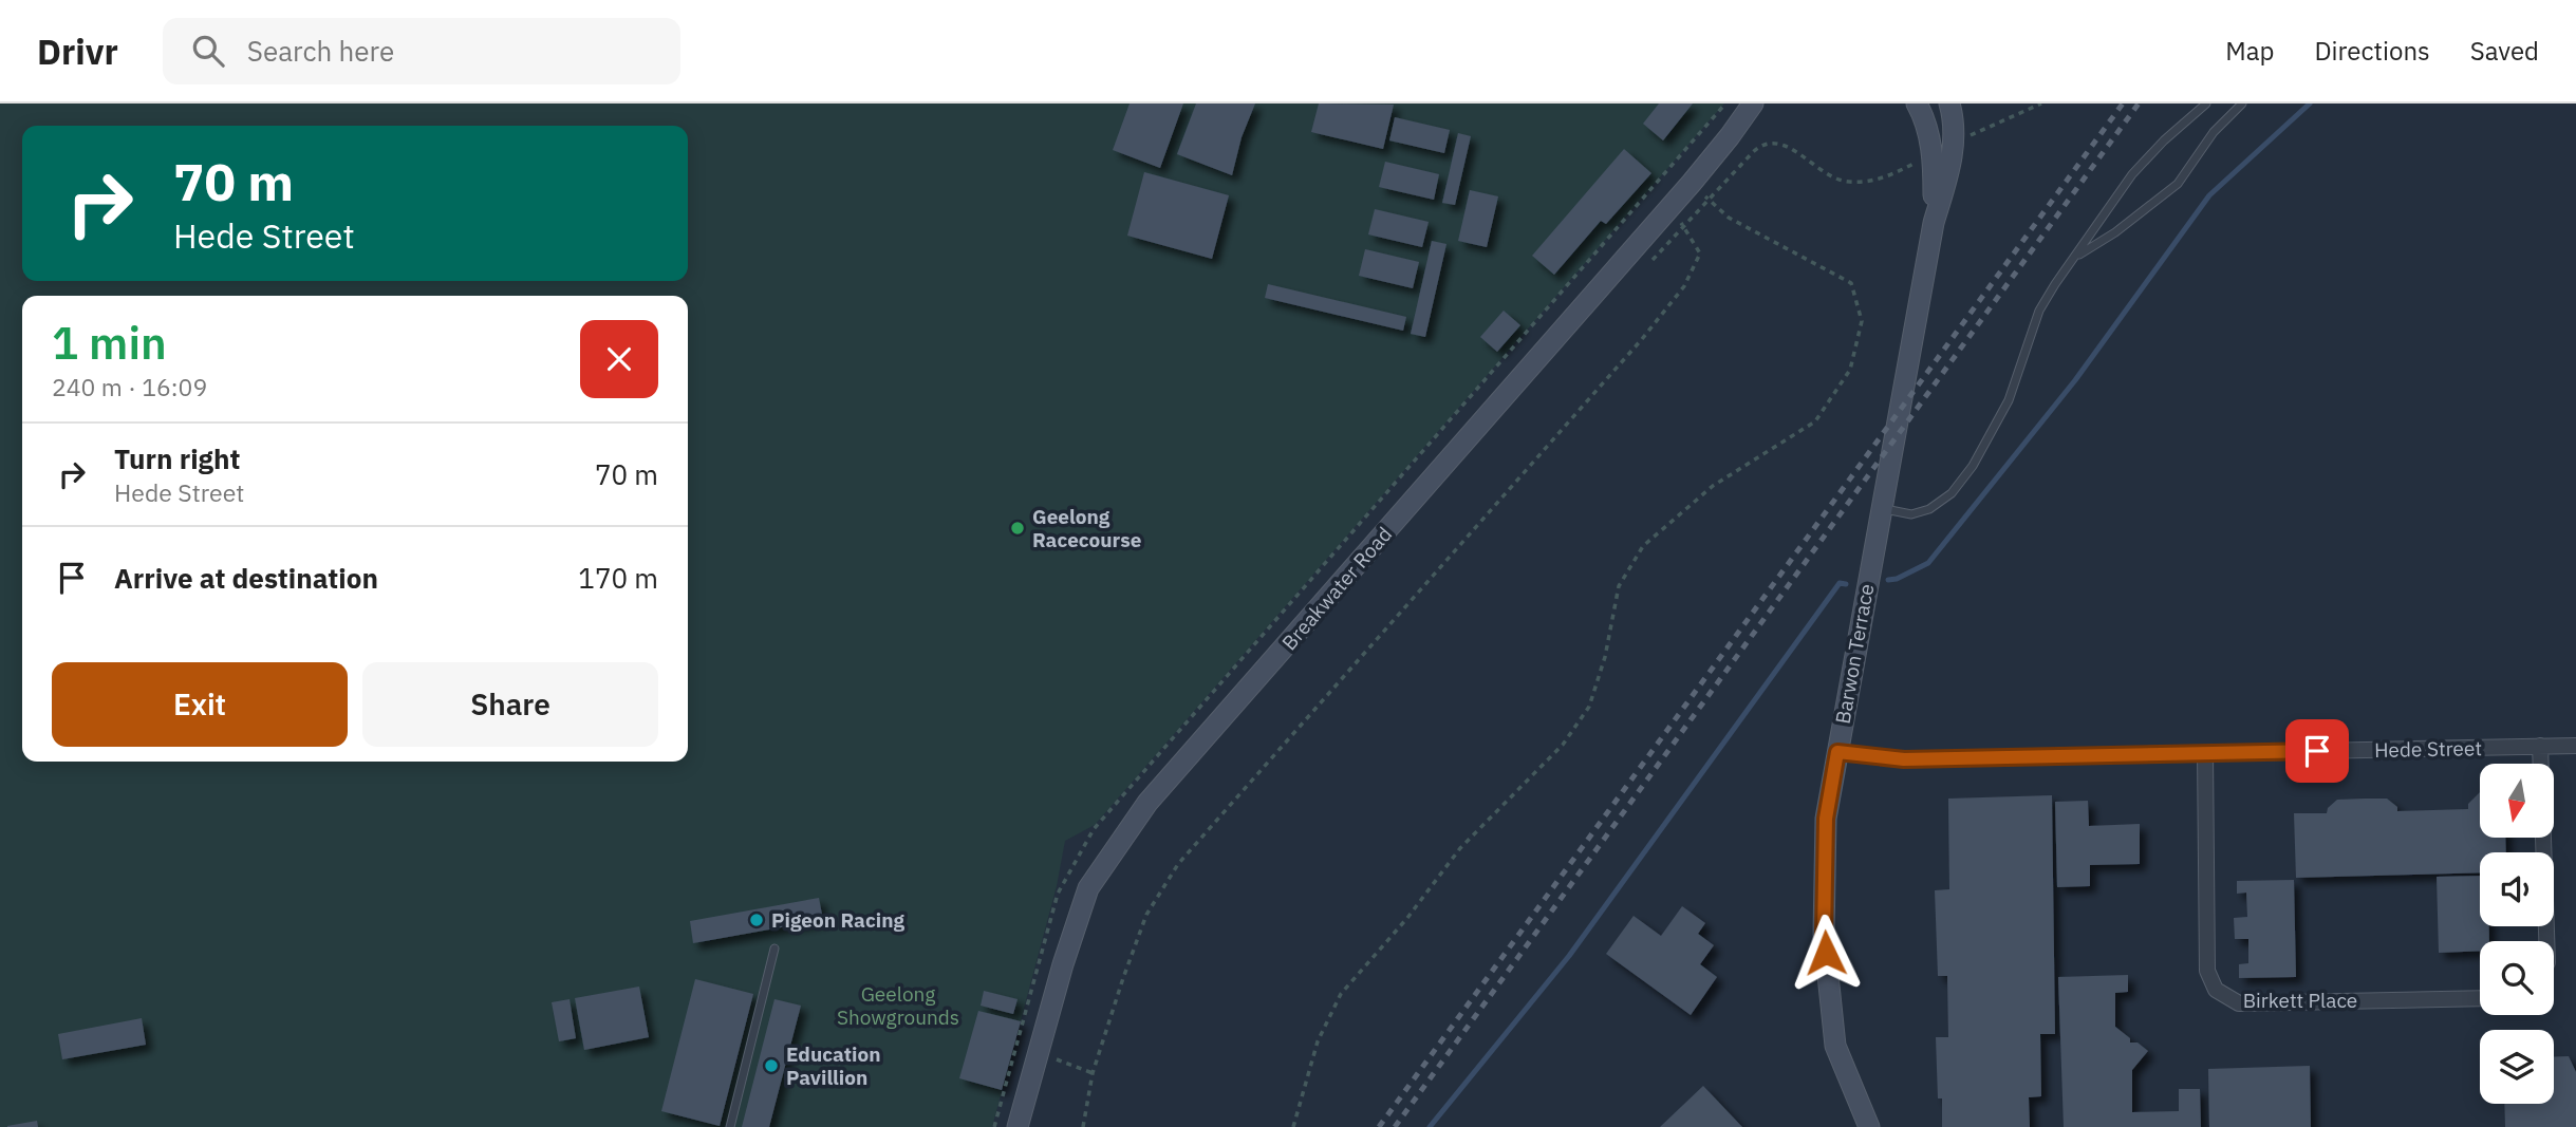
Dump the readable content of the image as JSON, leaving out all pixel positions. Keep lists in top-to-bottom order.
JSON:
{
  "streets": {
    "street": [
      "Breakwater Road",
      "Barwon Terrace",
      "Hede Street",
      "Birkett Place"
    ]
  },
  "crossings": [
    ["Barwon Terrace", "Hede Street"],
    ["Hede Street", "Birkett Place"]
  ],
  "parks": ["Geelong Showgrounds"],
  "places": ["Geelong Racecourse", "Pigeon Racing", "Education Pavillion"],
  "north": "bottom",
  "page": {
    "header": "Drivr",
    "search": "Search here",
    "nav": ["Map", "Directions", "Saved"],
    "turn": ["70 m", "Hede Street"],
    "heading": ["1 min", "240 m · 16:09"],
    "list": [
      {
        "name": "Turn right",
        "note": "Hede Street",
        "value": "70 m"
      },
      {
        "name": "Arrive at destination",
        "value": "170 m"
      }
    ],
    "buttons": ["Exit", "Share"]
  }
}
